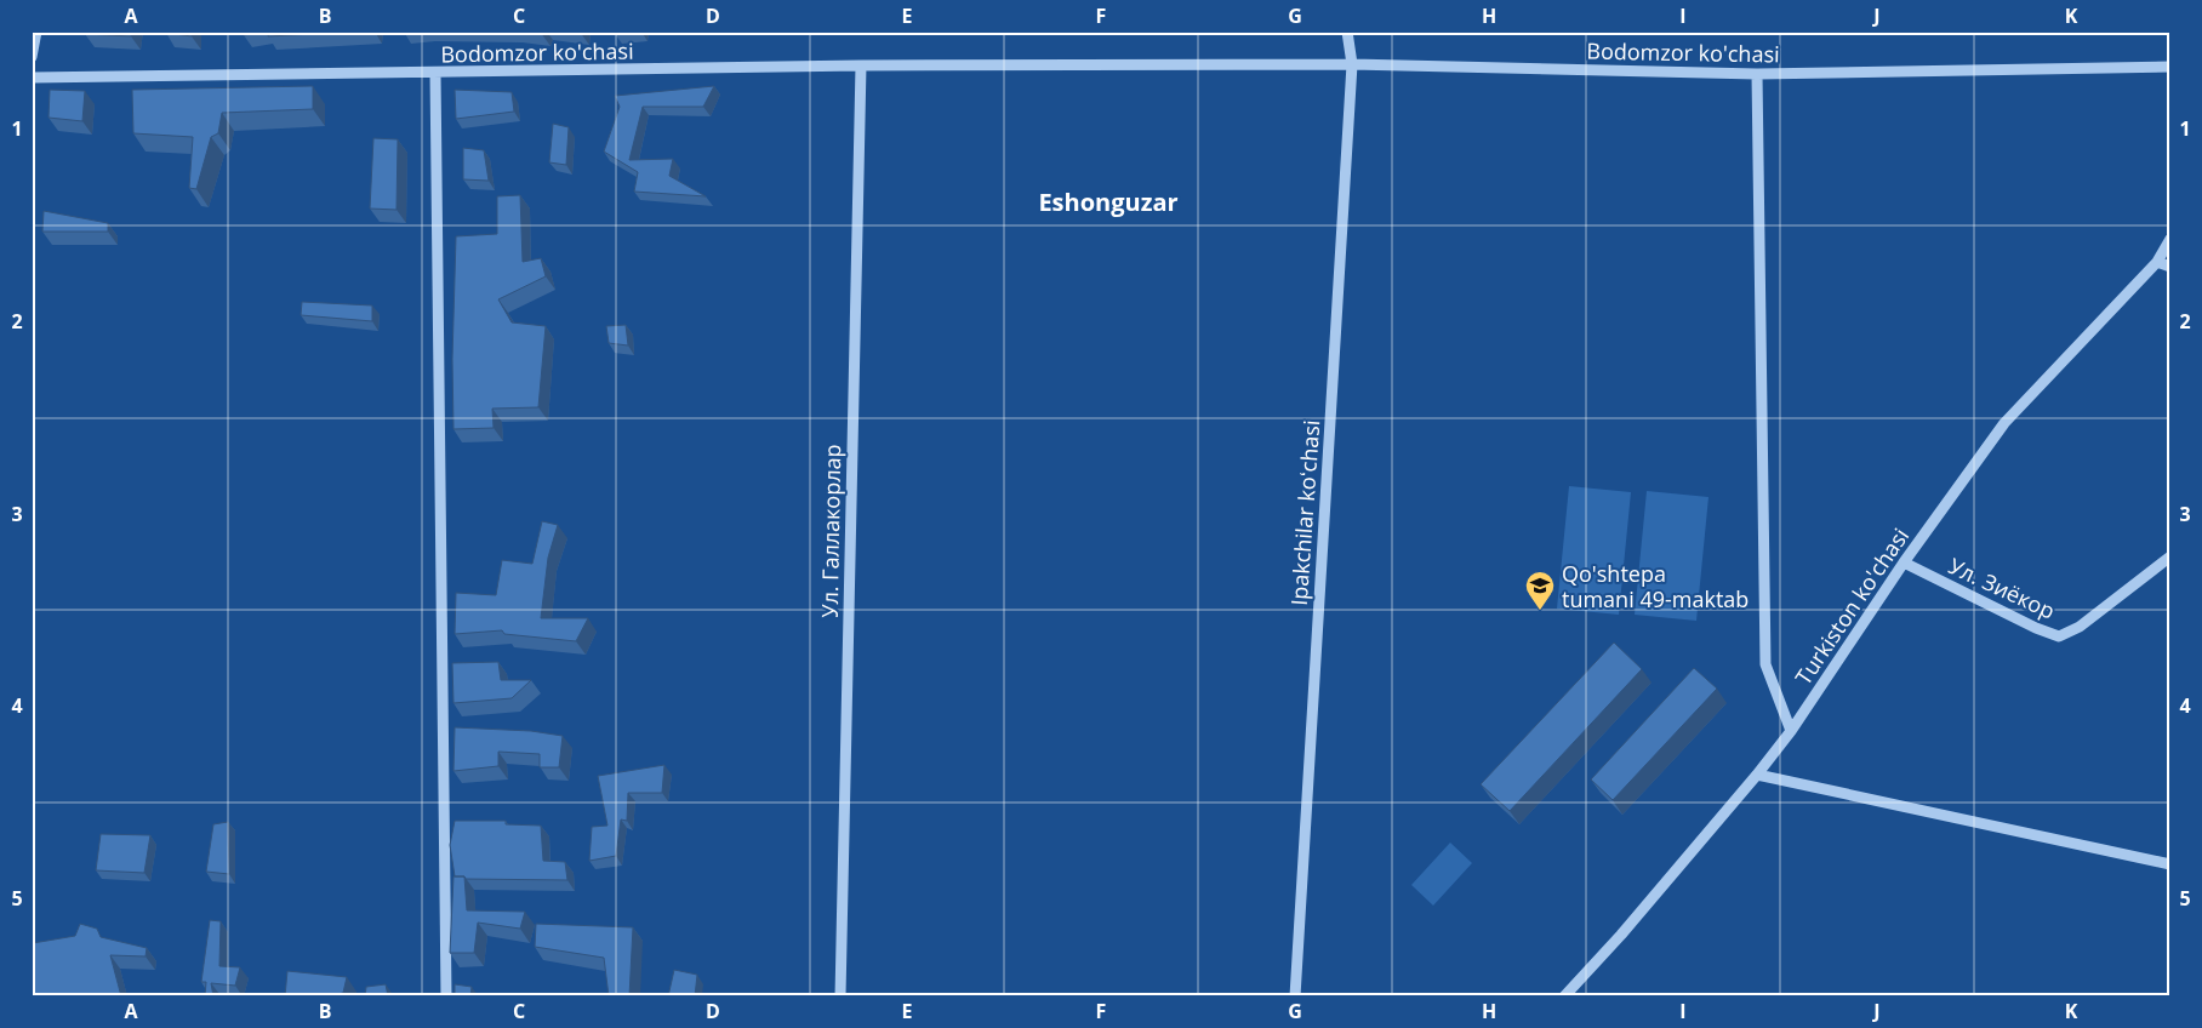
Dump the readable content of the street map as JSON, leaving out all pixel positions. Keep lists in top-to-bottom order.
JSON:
{
  "streets": {
    "street": [
      "Bodomzor ko'chasi",
      "Ipakchilar koʻchasi",
      "Ул. Галлакорлар",
      "Ул. Зиёкор",
      "Turkiston ko'chasi"
    ]
  },
  "crossings": [
    ["Bodomzor ko'chasi", "Ipakchilar koʻchasi"],
    ["Bodomzor ko'chasi", "Ул. Галлакорлар"],
    ["Ул. Зиёкор", "Turkiston ko'chasi"]
  ],
  "districts": ["Eshonguzar"],
  "places": {
    "school or university": ["Qo'shtepa tumani 49-maktab"]
  },
  "grid": {
    "columns": [
      "A",
      "B",
      "C",
      "D",
      "E",
      "F",
      "G",
      "H",
      "I",
      "J",
      "K"
    ],
    "rows": [
      "1",
      "2",
      "3",
      "4",
      "5"
    ]
  }
}
